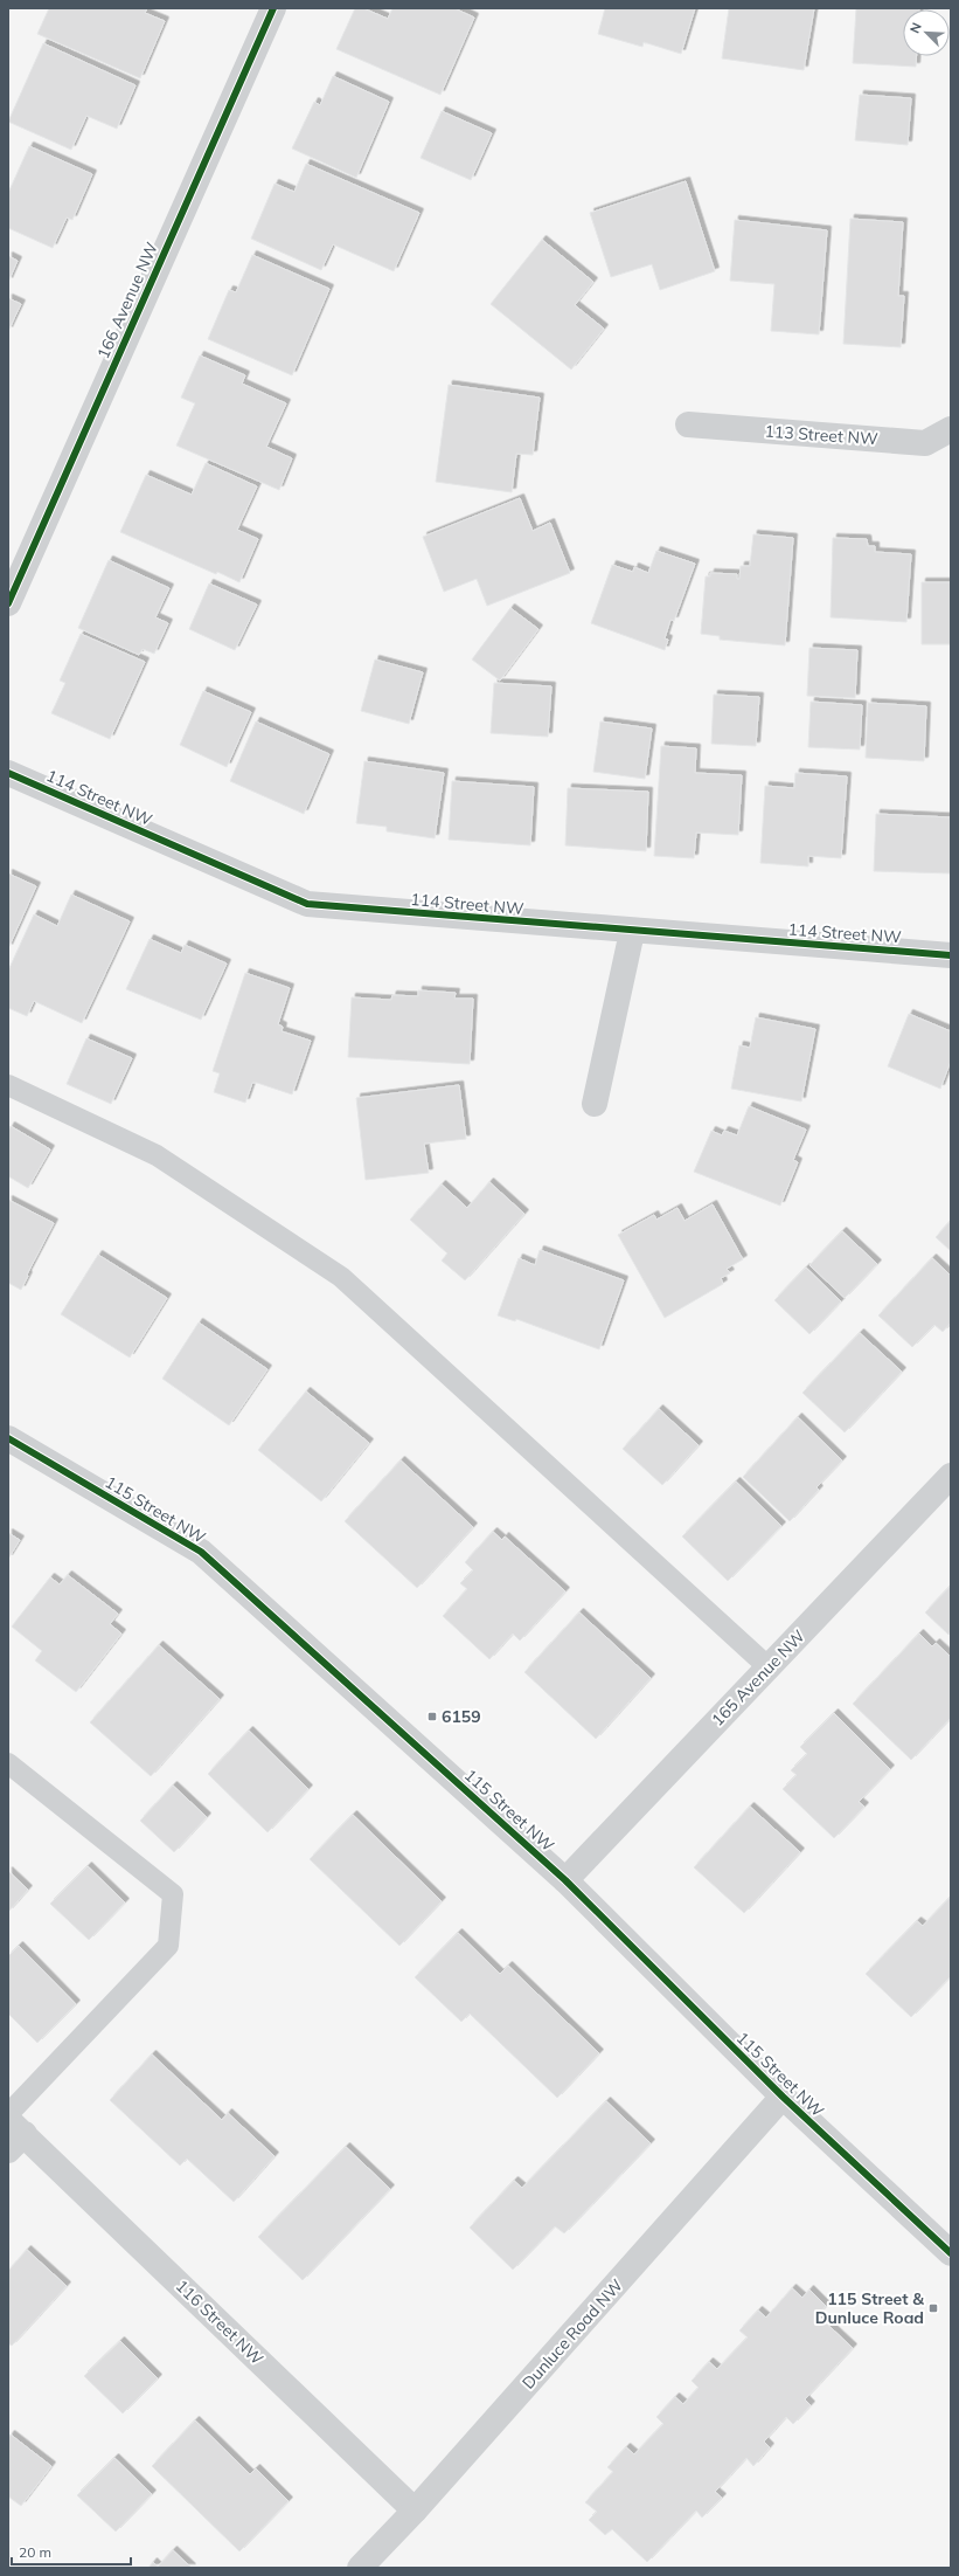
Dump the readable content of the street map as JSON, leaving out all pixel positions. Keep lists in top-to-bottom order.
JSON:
{
  "streets": {
    "street": [
      "166 Avenue NW",
      "113 Street NW",
      "114 Street NW",
      "115 Street NW",
      "165 Avenue NW",
      "116 Street NW",
      "Dunluce Road NW"
    ]
  },
  "crossings": [
    ["115 Street NW", "165 Avenue NW"],
    ["115 Street NW", "Dunluce Road NW"],
    ["116 Street NW", "Dunluce Road NW"]
  ],
  "places": {
    "transit": ["6159", "115 Street & Dunluce Road"]
  },
  "scale_bar": "20 m",
  "north": "top left"
}
